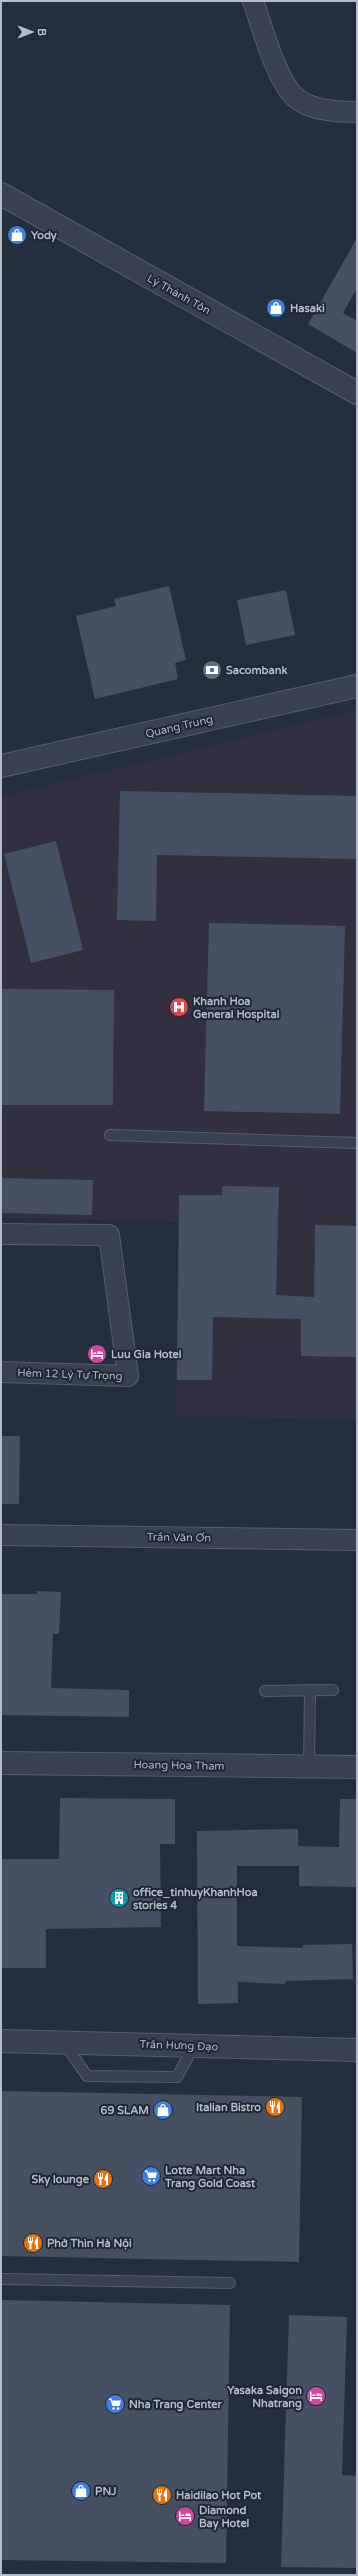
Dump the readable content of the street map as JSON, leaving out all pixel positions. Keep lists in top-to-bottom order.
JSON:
{
  "streets": {
    "street": [
      "Lý Thánh Tôn",
      "Quang Trung",
      "Hẻm 12 Lý Tự Trọng",
      "Trần Văn Ơn",
      "Hoang Hoa Tham",
      "Trần Hưng Đạo"
    ]
  },
  "places": {
    "shop": [
      "Yody",
      "Hasaki",
      "69 SLAM",
      "PNJ"
    ],
    "bank": ["Sacombank"],
    "hospital": ["Khanh Hoa General Hospital"],
    "hotel": ["Luu Gia Hotel", "Yasaka Saigon Nhatrang", "Diamond Bay Hotel"],
    "building": ["office_tinhuyKhanhHoa stories 4"],
    "restaurant": [
      "Italian Bistro",
      "Sky lounge",
      "Phở Thìn Hà Nội",
      "Haidilao Hot Pot"
    ],
    "supermarket": ["Lotte Mart Nha Trang Gold Coast", "Nha Trang Сenter"]
  },
  "north": "right"
}
